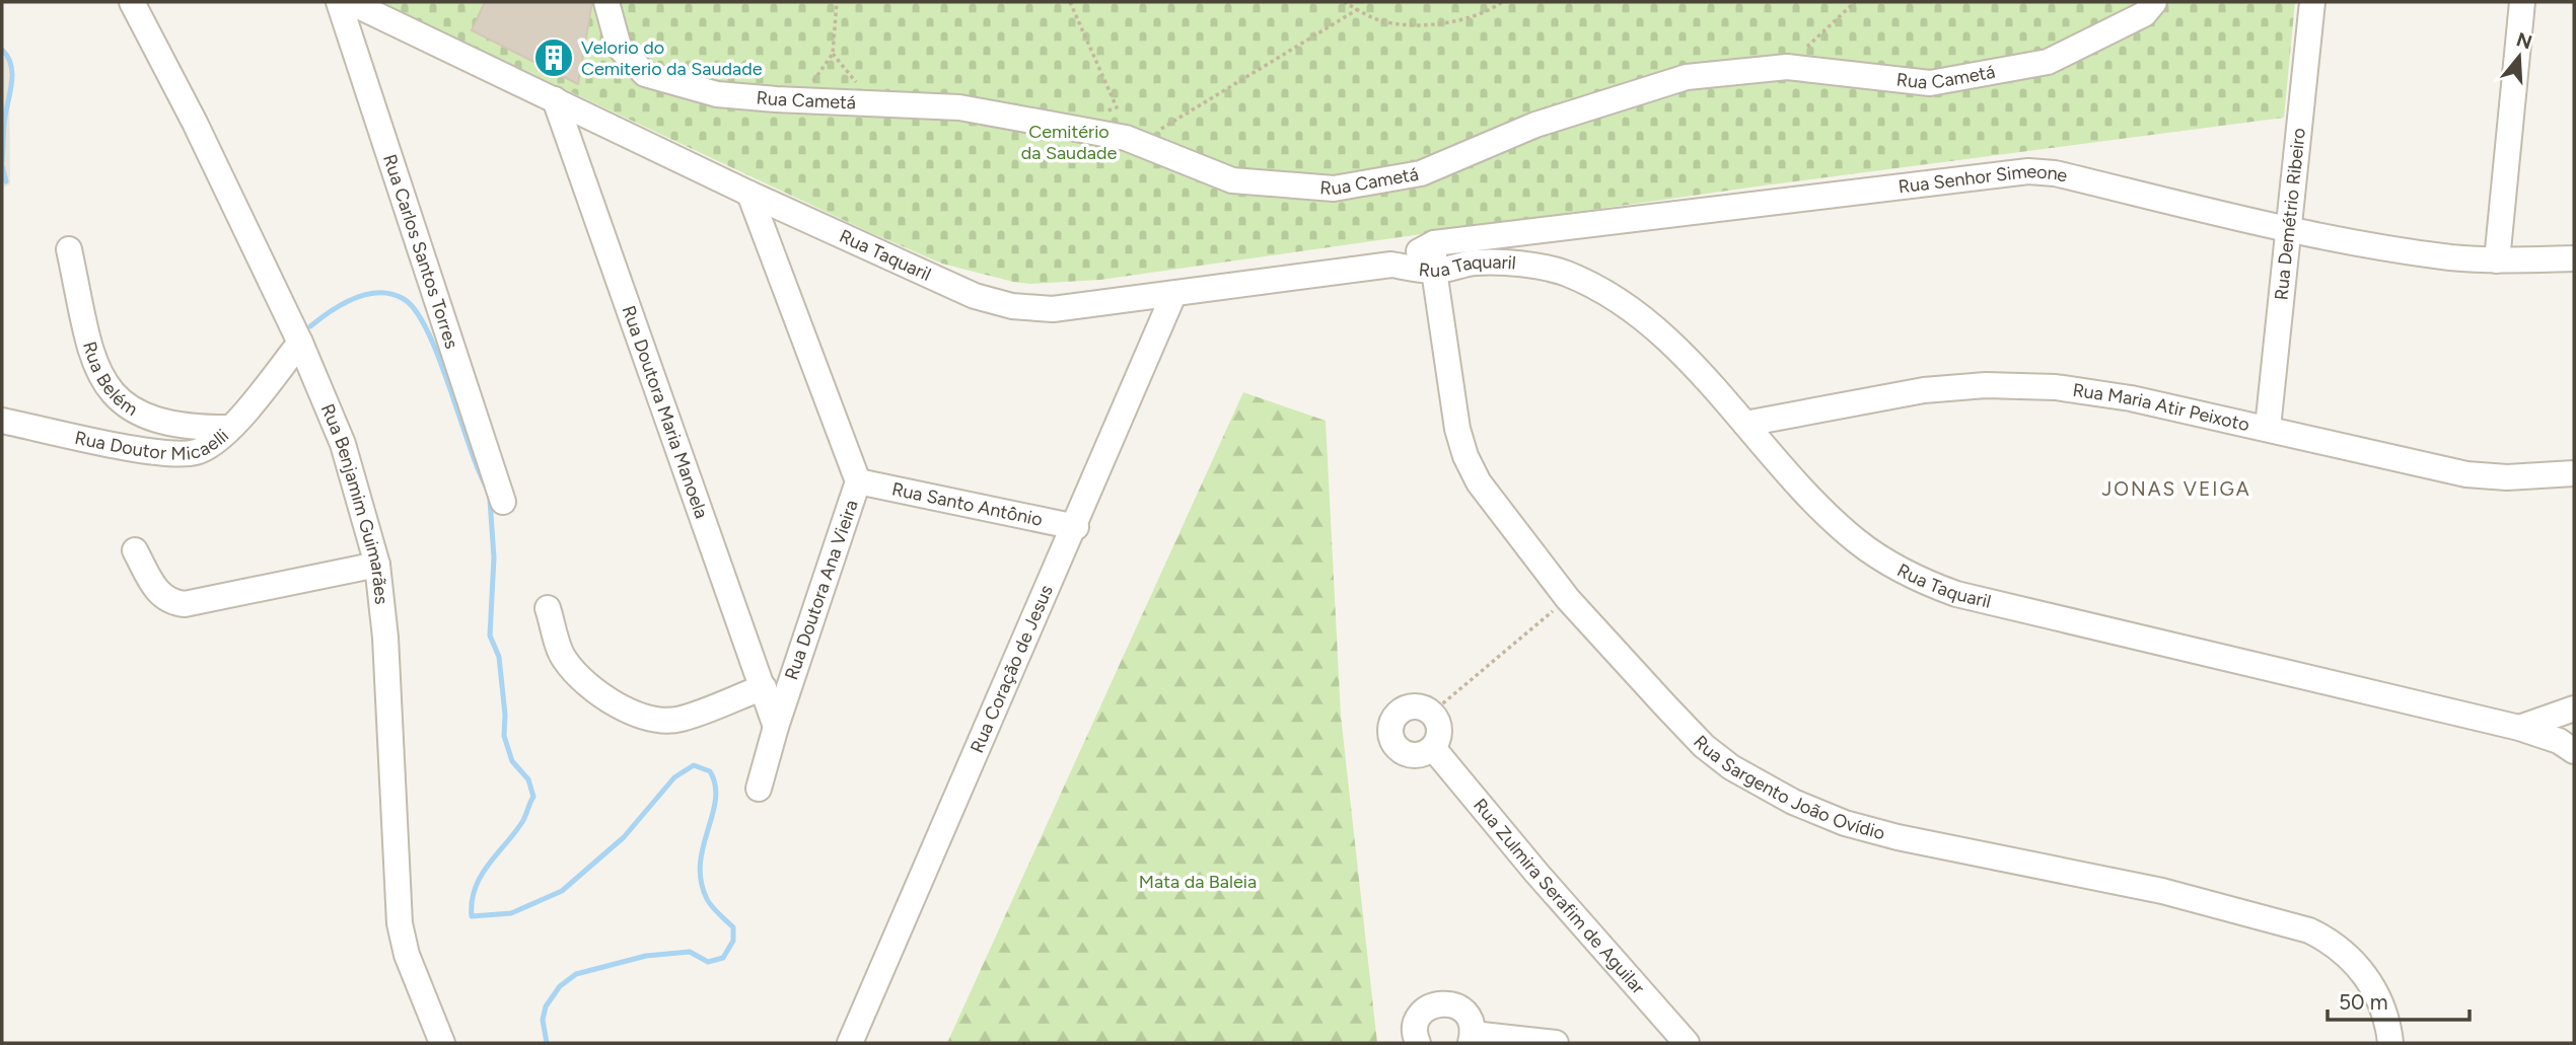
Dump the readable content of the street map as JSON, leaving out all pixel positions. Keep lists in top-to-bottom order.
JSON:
{
  "streets": {
    "street": [
      "Rua Cametá",
      "Rua Senhor Simeone",
      "Rua Demétrio Ribeiro",
      "Rua Carlos Santos Torres",
      "Rua Taquaril",
      "Rua Belém",
      "Rua Maria Atir Peixoto",
      "Rua Doutora Maria Manoela",
      "Rua Doutor Micaelli",
      "Rua Santo Antônio",
      "Rua Benjamim Guimarães",
      "Rua Doutora Ana Vieira",
      "Rua Coração de Jesus",
      "Rua Sargento João Ovídio",
      "Rua Zulmira Serafim de Aguilar"
    ]
  },
  "crossings": [
    ["Rua Senhor Simeone", "Rua Demétrio Ribeiro"],
    ["Rua Senhor Simeone", "Rua Taquaril"],
    ["Rua Senhor Simeone", "Rua Sargento João Ovídio"],
    ["Rua Demétrio Ribeiro", "Rua Maria Atir Peixoto"],
    ["Rua Taquaril", "Rua Maria Atir Peixoto"],
    ["Rua Taquaril", "Rua Doutora Maria Manoela"],
    ["Rua Taquaril", "Rua Doutora Ana Vieira"],
    ["Rua Taquaril", "Rua Coração de Jesus"],
    ["Rua Taquaril", "Rua Sargento João Ovídio"],
    ["Rua Belém", "Rua Doutor Micaelli"],
    ["Rua Doutora Maria Manoela", "Rua Doutora Ana Vieira"],
    ["Rua Doutor Micaelli", "Rua Benjamim Guimarães"],
    ["Rua Santo Antônio", "Rua Doutora Ana Vieira"],
    ["Rua Santo Antônio", "Rua Coração de Jesus"]
  ],
  "districts": ["JONAS VEIGA"],
  "parks": ["Cemitério da Saudade", "Mata da Baleia"],
  "places": {
    "building": ["Velorio do Cemiterio da Saudade"]
  },
  "scale_bar": "50 m",
  "north": "top"
}
